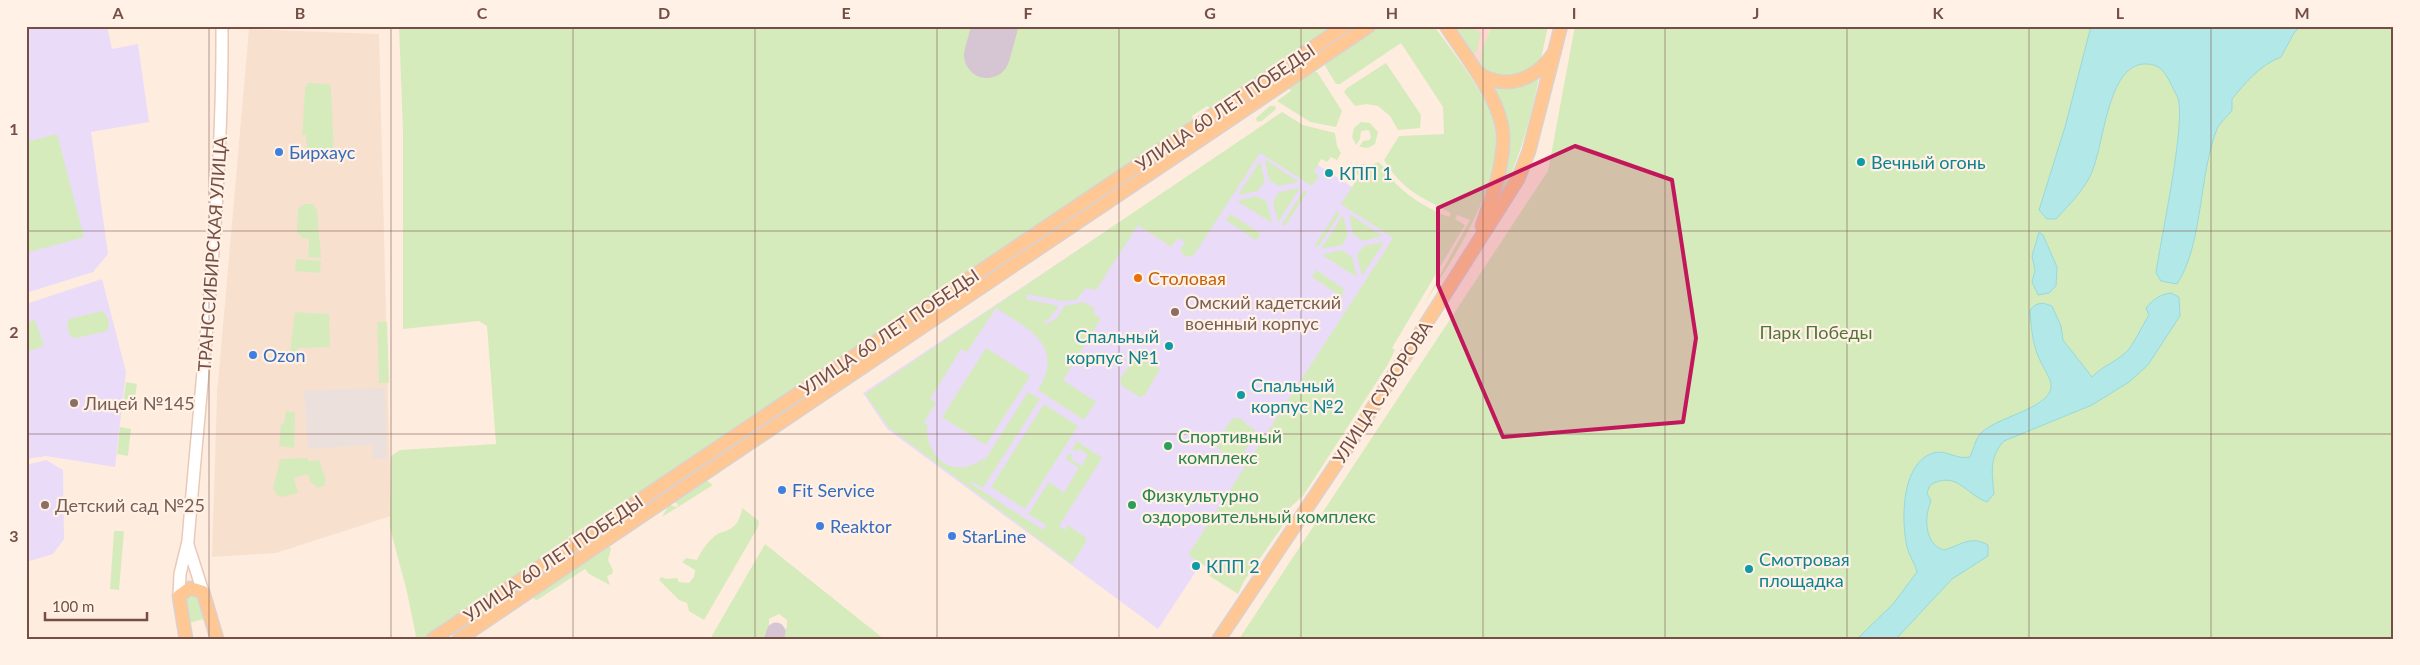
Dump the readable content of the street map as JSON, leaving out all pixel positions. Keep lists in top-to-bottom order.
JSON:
{
  "streets": {
    "main road": ["УЛИЦА 60 ЛЕТ ПОБЕДЫ", "ТРАНССИБИРСКАЯ УЛИЦА", "УЛИЦА СУВОРОВА"]
  },
  "parks": ["Парк Победы"],
  "places": [
    "Бирхаус",
    "Вечный огонь",
    "КПП 1",
    "Столовая",
    "Омский кадетский военный корпус",
    "Спальный корпус №1",
    "Ozon",
    "Спальный корпус №2",
    "Лицей №145",
    "Спортивный комплекс",
    "Fit Service",
    "Детский сад №25",
    "Физкультурно оздоровительный комплекс",
    "Reaktor",
    "StarLine",
    "КПП 2",
    "Смотровая площадка"
  ],
  "scale_bar": "100 m",
  "grid": {
    "columns": [
      "A",
      "B",
      "C",
      "D",
      "E",
      "F",
      "G",
      "H",
      "I",
      "J",
      "K",
      "L",
      "M"
    ],
    "rows": ["1", "2", "3"]
  }
}
